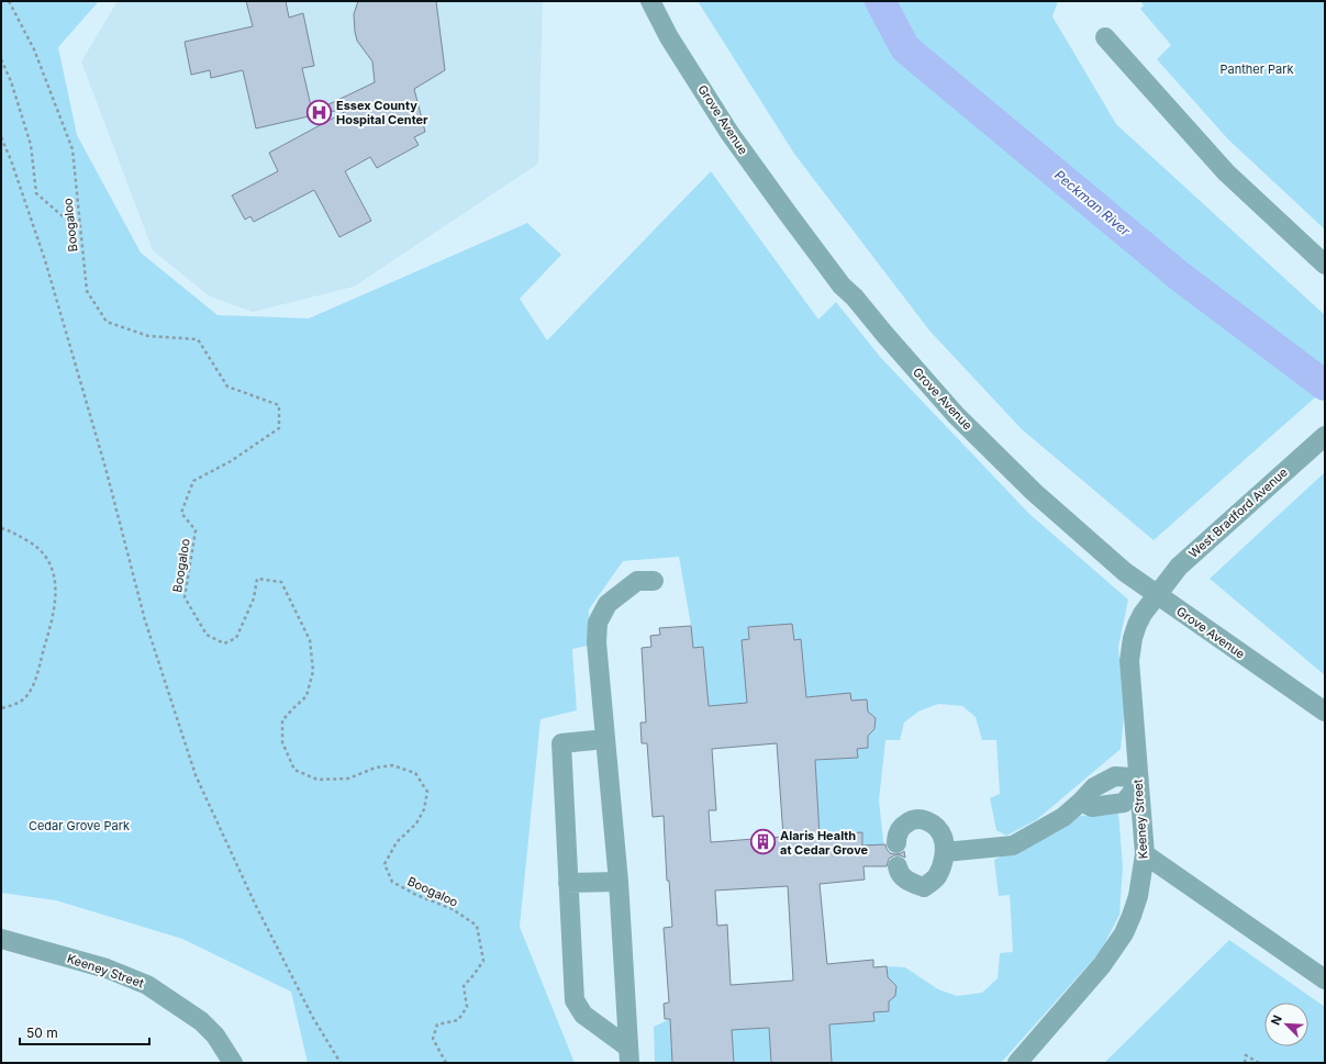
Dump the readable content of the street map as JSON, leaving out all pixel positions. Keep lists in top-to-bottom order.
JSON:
{
  "streets": {
    "street": ["Grove Avenue", "West Bradford Avenue", "Keeney Street"],
    "path": ["Boogaloo"]
  },
  "crossings": [
    ["Grove Avenue", "West Bradford Avenue"],
    ["Grove Avenue", "Keeney Street"],
    ["West Bradford Avenue", "Keeney Street"]
  ],
  "water": ["Peckman River"],
  "parks": ["Panther Park", "Cedar Grove Park"],
  "places": {
    "hospital": ["Essex County Hospital Center"],
    "building": ["Alaris Health at Cedar Grove"]
  },
  "scale_bar": "50 m",
  "north": "top left"
}
